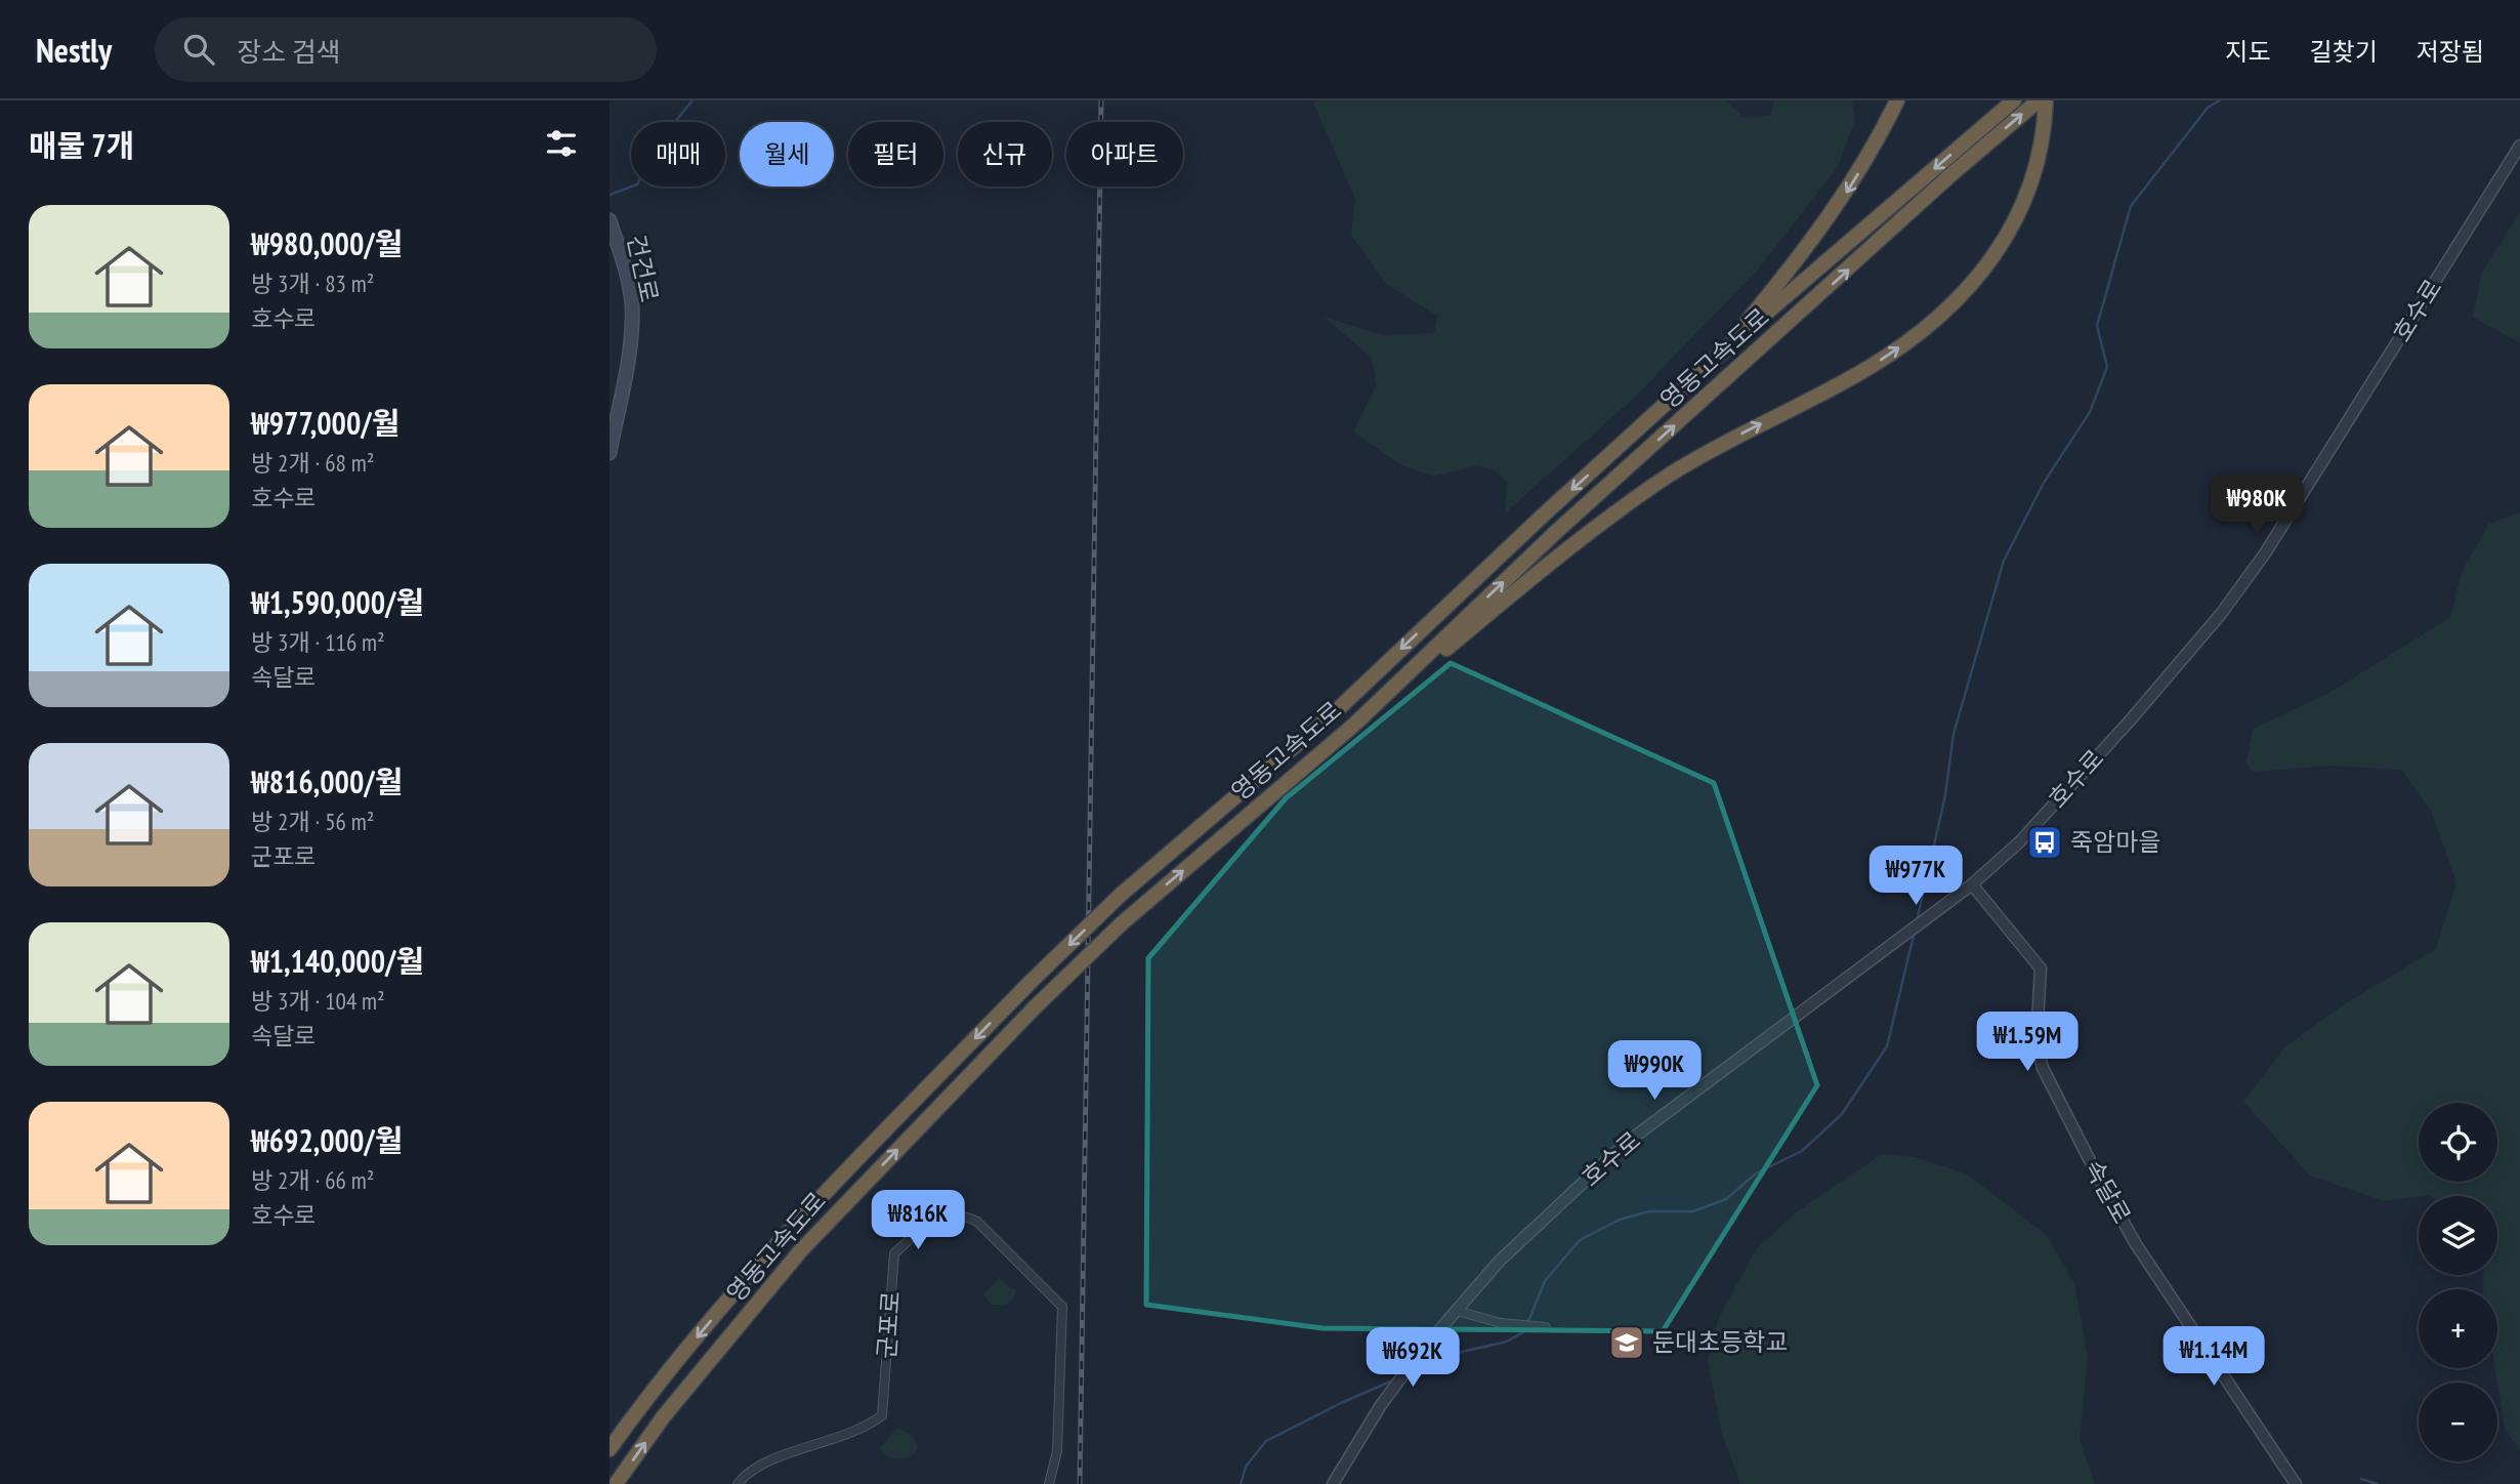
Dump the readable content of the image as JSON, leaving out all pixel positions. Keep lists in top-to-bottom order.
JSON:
{
  "streets": {
    "highway": ["영동고속도로"],
    "main road": ["건건로"],
    "street": ["호수로", "속달로", "군포로"]
  },
  "crossings": [
    ["호수로", "속달로"]
  ],
  "places": {
    "bus stop": ["죽암마을"],
    "school or university": ["둔대초등학교"]
  },
  "page": {
    "header": "Nestly",
    "search": "장소 검색",
    "nav": ["지도", "길찾기", "저장됨"],
    "heading": "매물 7개",
    "chip": [
      "매매",
      "월세",
      "필터",
      "신규",
      "아파트"
    ],
    "list": [
      {
        "name": "₩980,000/월",
        "note": "방 3개 · 83 m² · 호수로"
      },
      {
        "name": "₩977,000/월",
        "note": "방 2개 · 68 m² · 호수로"
      },
      {
        "name": "₩1,590,000/월",
        "note": "방 3개 · 116 m² · 속달로"
      },
      {
        "name": "₩816,000/월",
        "note": "방 2개 · 56 m² · 군포로"
      },
      {
        "name": "₩1,140,000/월",
        "note": "방 3개 · 104 m² · 속달로"
      },
      {
        "name": "₩692,000/월",
        "note": "방 2개 · 66 m² · 호수로"
      }
    ],
    "price": [
      "₩980K",
      "₩977K",
      "₩1.59M",
      "₩990K",
      "₩816K",
      "₩1.14M",
      "₩692K"
    ],
    "map_buttons": ["+", "−"]
  }
}
